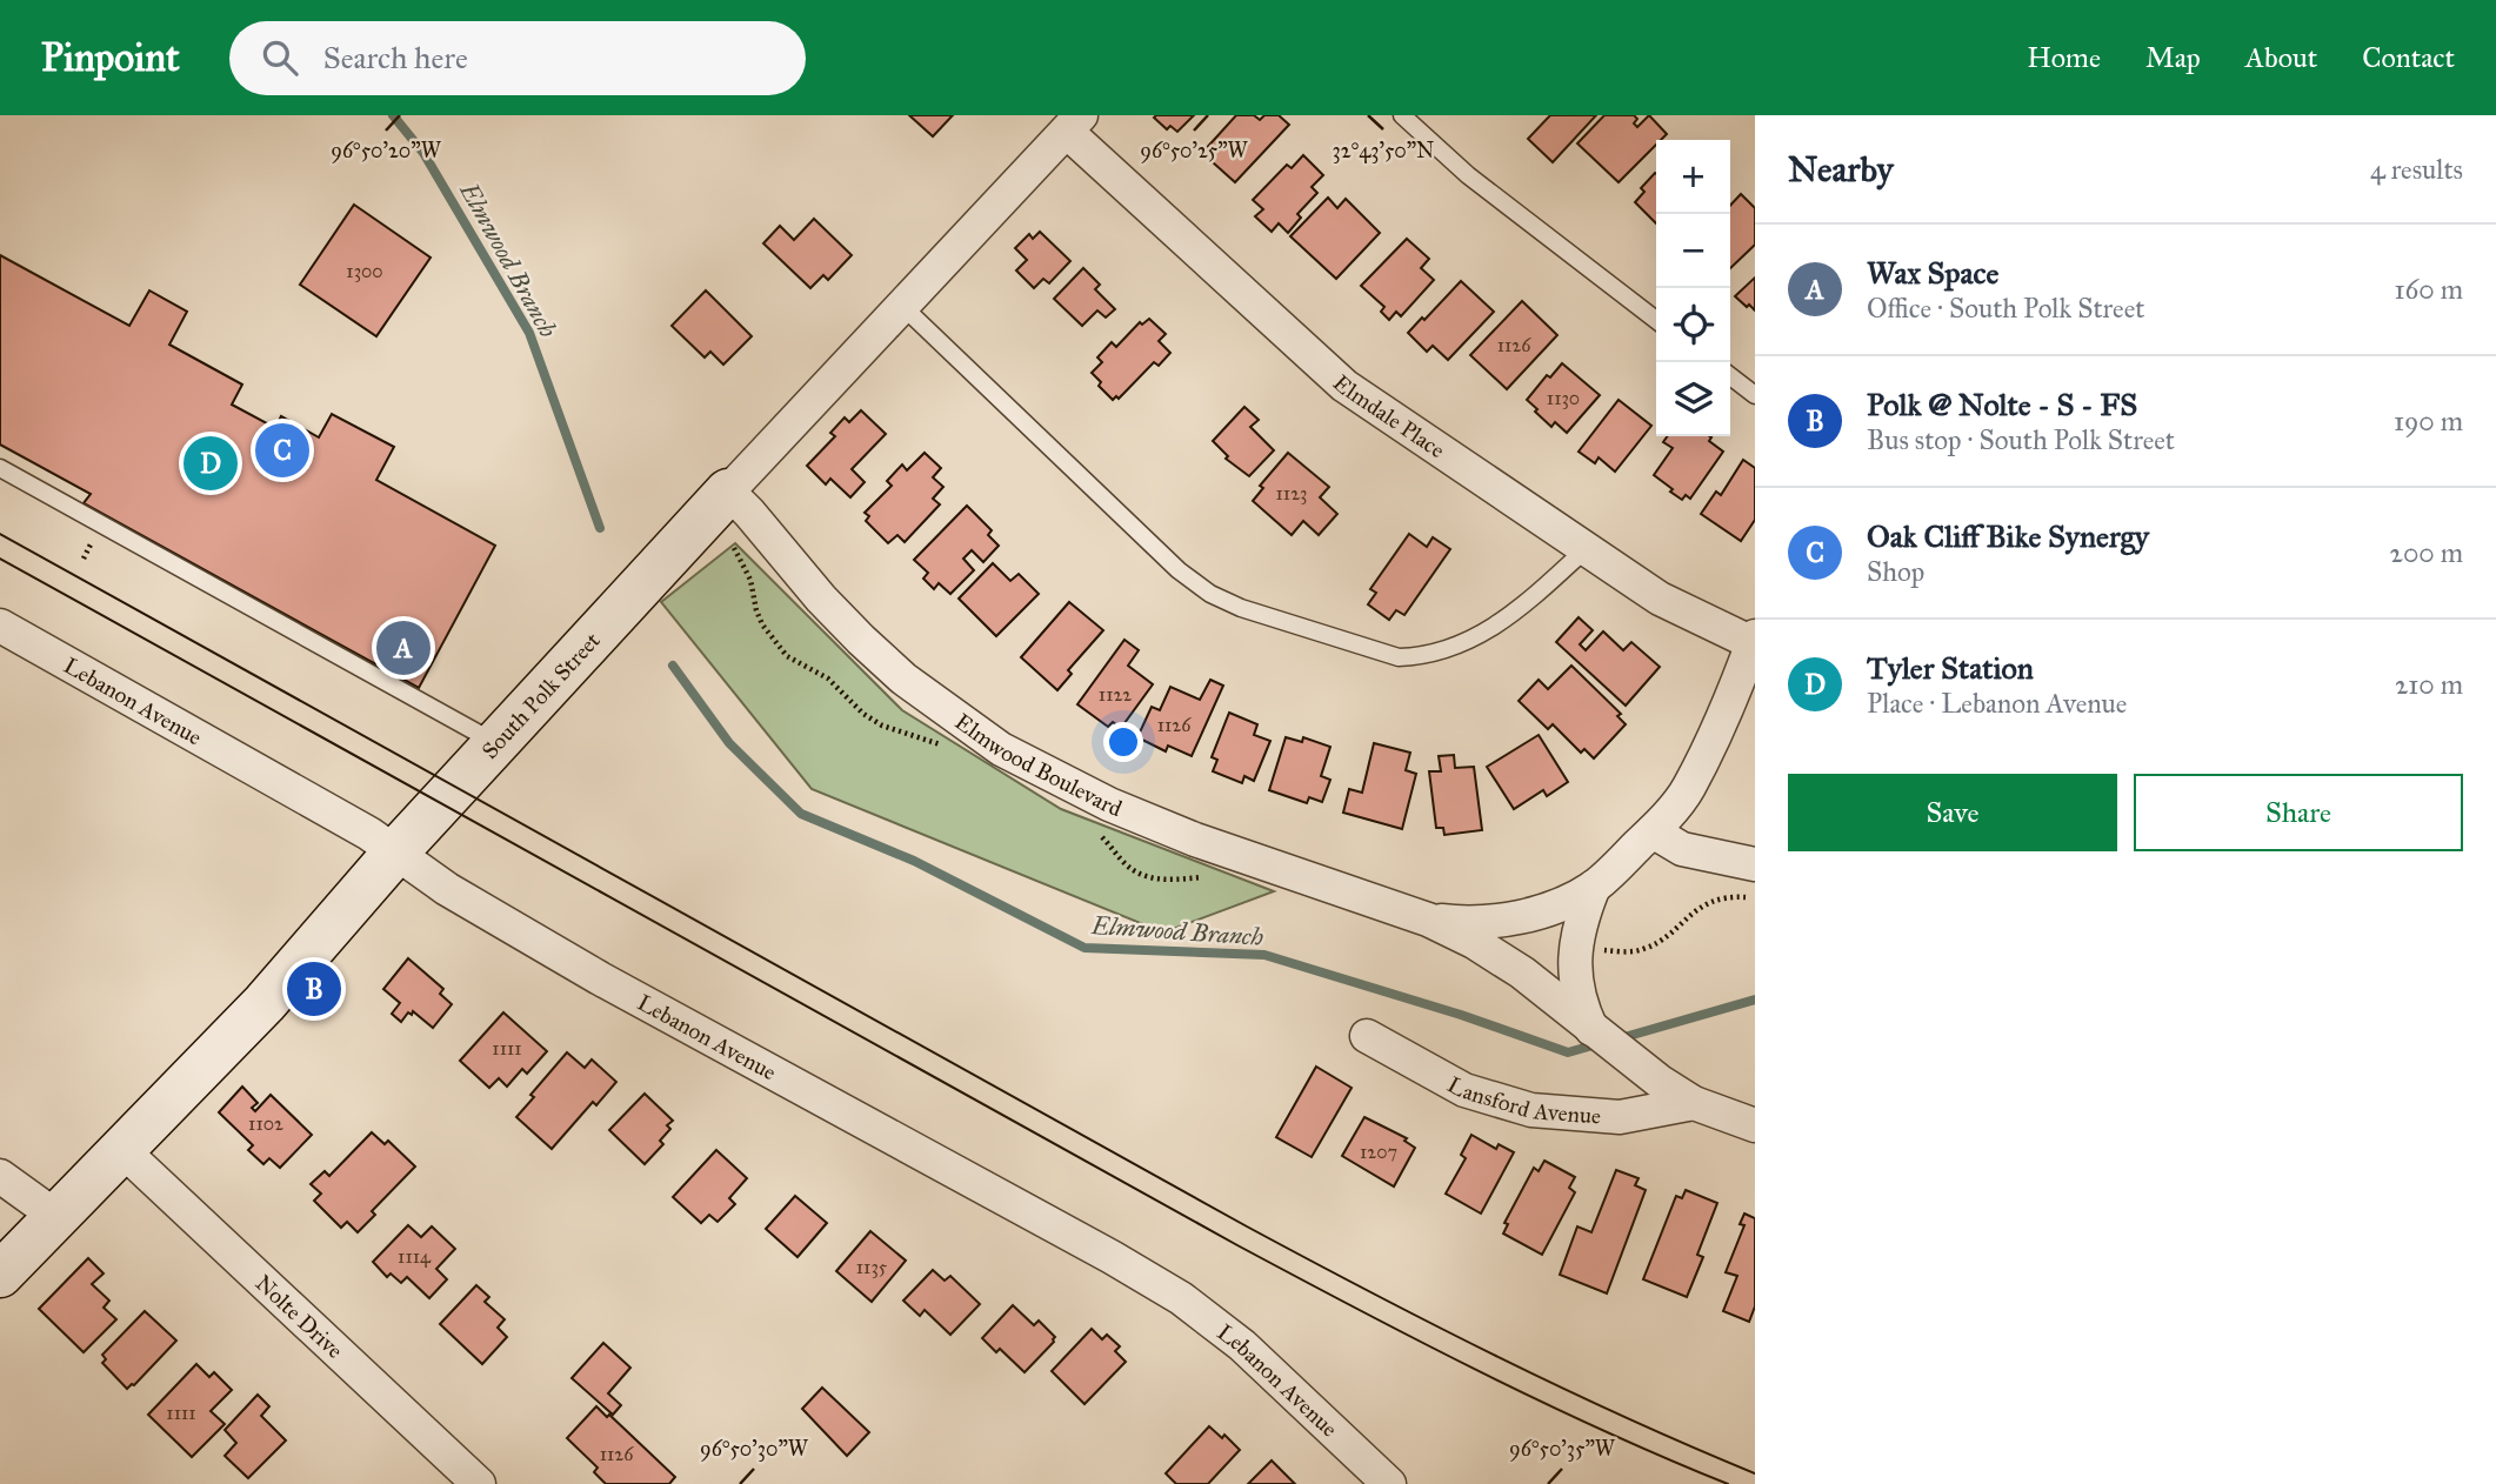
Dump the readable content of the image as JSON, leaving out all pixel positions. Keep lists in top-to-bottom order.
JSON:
{
  "streets": {
    "street": [
      "Elmdale Place",
      "South Polk Street",
      "Lebanon Avenue",
      "Elmwood Boulevard",
      "Lansford Avenue",
      "Nolte Drive"
    ]
  },
  "crossings": [
    ["Elmdale Place", "South Polk Street"],
    ["South Polk Street", "Lebanon Avenue"],
    ["South Polk Street", "Elmwood Boulevard"],
    ["South Polk Street", "Nolte Drive"]
  ],
  "water": ["Elmwood Branch"],
  "house_numbers": [
    "1300",
    "1126",
    "1130",
    "1123",
    "1122",
    "1126",
    "1111",
    "1102",
    "1207",
    "1114",
    "1135",
    "1111",
    "1126"
  ],
  "page": {
    "header": "Pinpoint",
    "search": "Search here",
    "nav": [
      "Home",
      "Map",
      "About",
      "Contact"
    ],
    "heading": ["Nearby", "4 results"],
    "map_buttons": ["+", "−"],
    "list": [
      {
        "mark": "A",
        "name": "Wax Space",
        "note": "Office · South Polk Street",
        "value": "160 m"
      },
      {
        "mark": "B",
        "name": "Polk @ Nolte - S - FS",
        "note": "Bus stop · South Polk Street",
        "value": "190 m"
      },
      {
        "mark": "C",
        "name": "Oak Cliff Bike Synergy",
        "note": "Shop",
        "value": "200 m"
      },
      {
        "mark": "D",
        "name": "Tyler Station",
        "note": "Place · Lebanon Avenue",
        "value": "210 m"
      }
    ],
    "pins": [
      "C",
      "D",
      "A",
      "B"
    ],
    "buttons": ["Save", "Share"]
  },
  "coordinates": [
    "32°43'50\"N",
    "96°50'20\"W",
    "96°50'25\"W",
    "96°50'30\"W",
    "96°50'35\"W"
  ]
}
